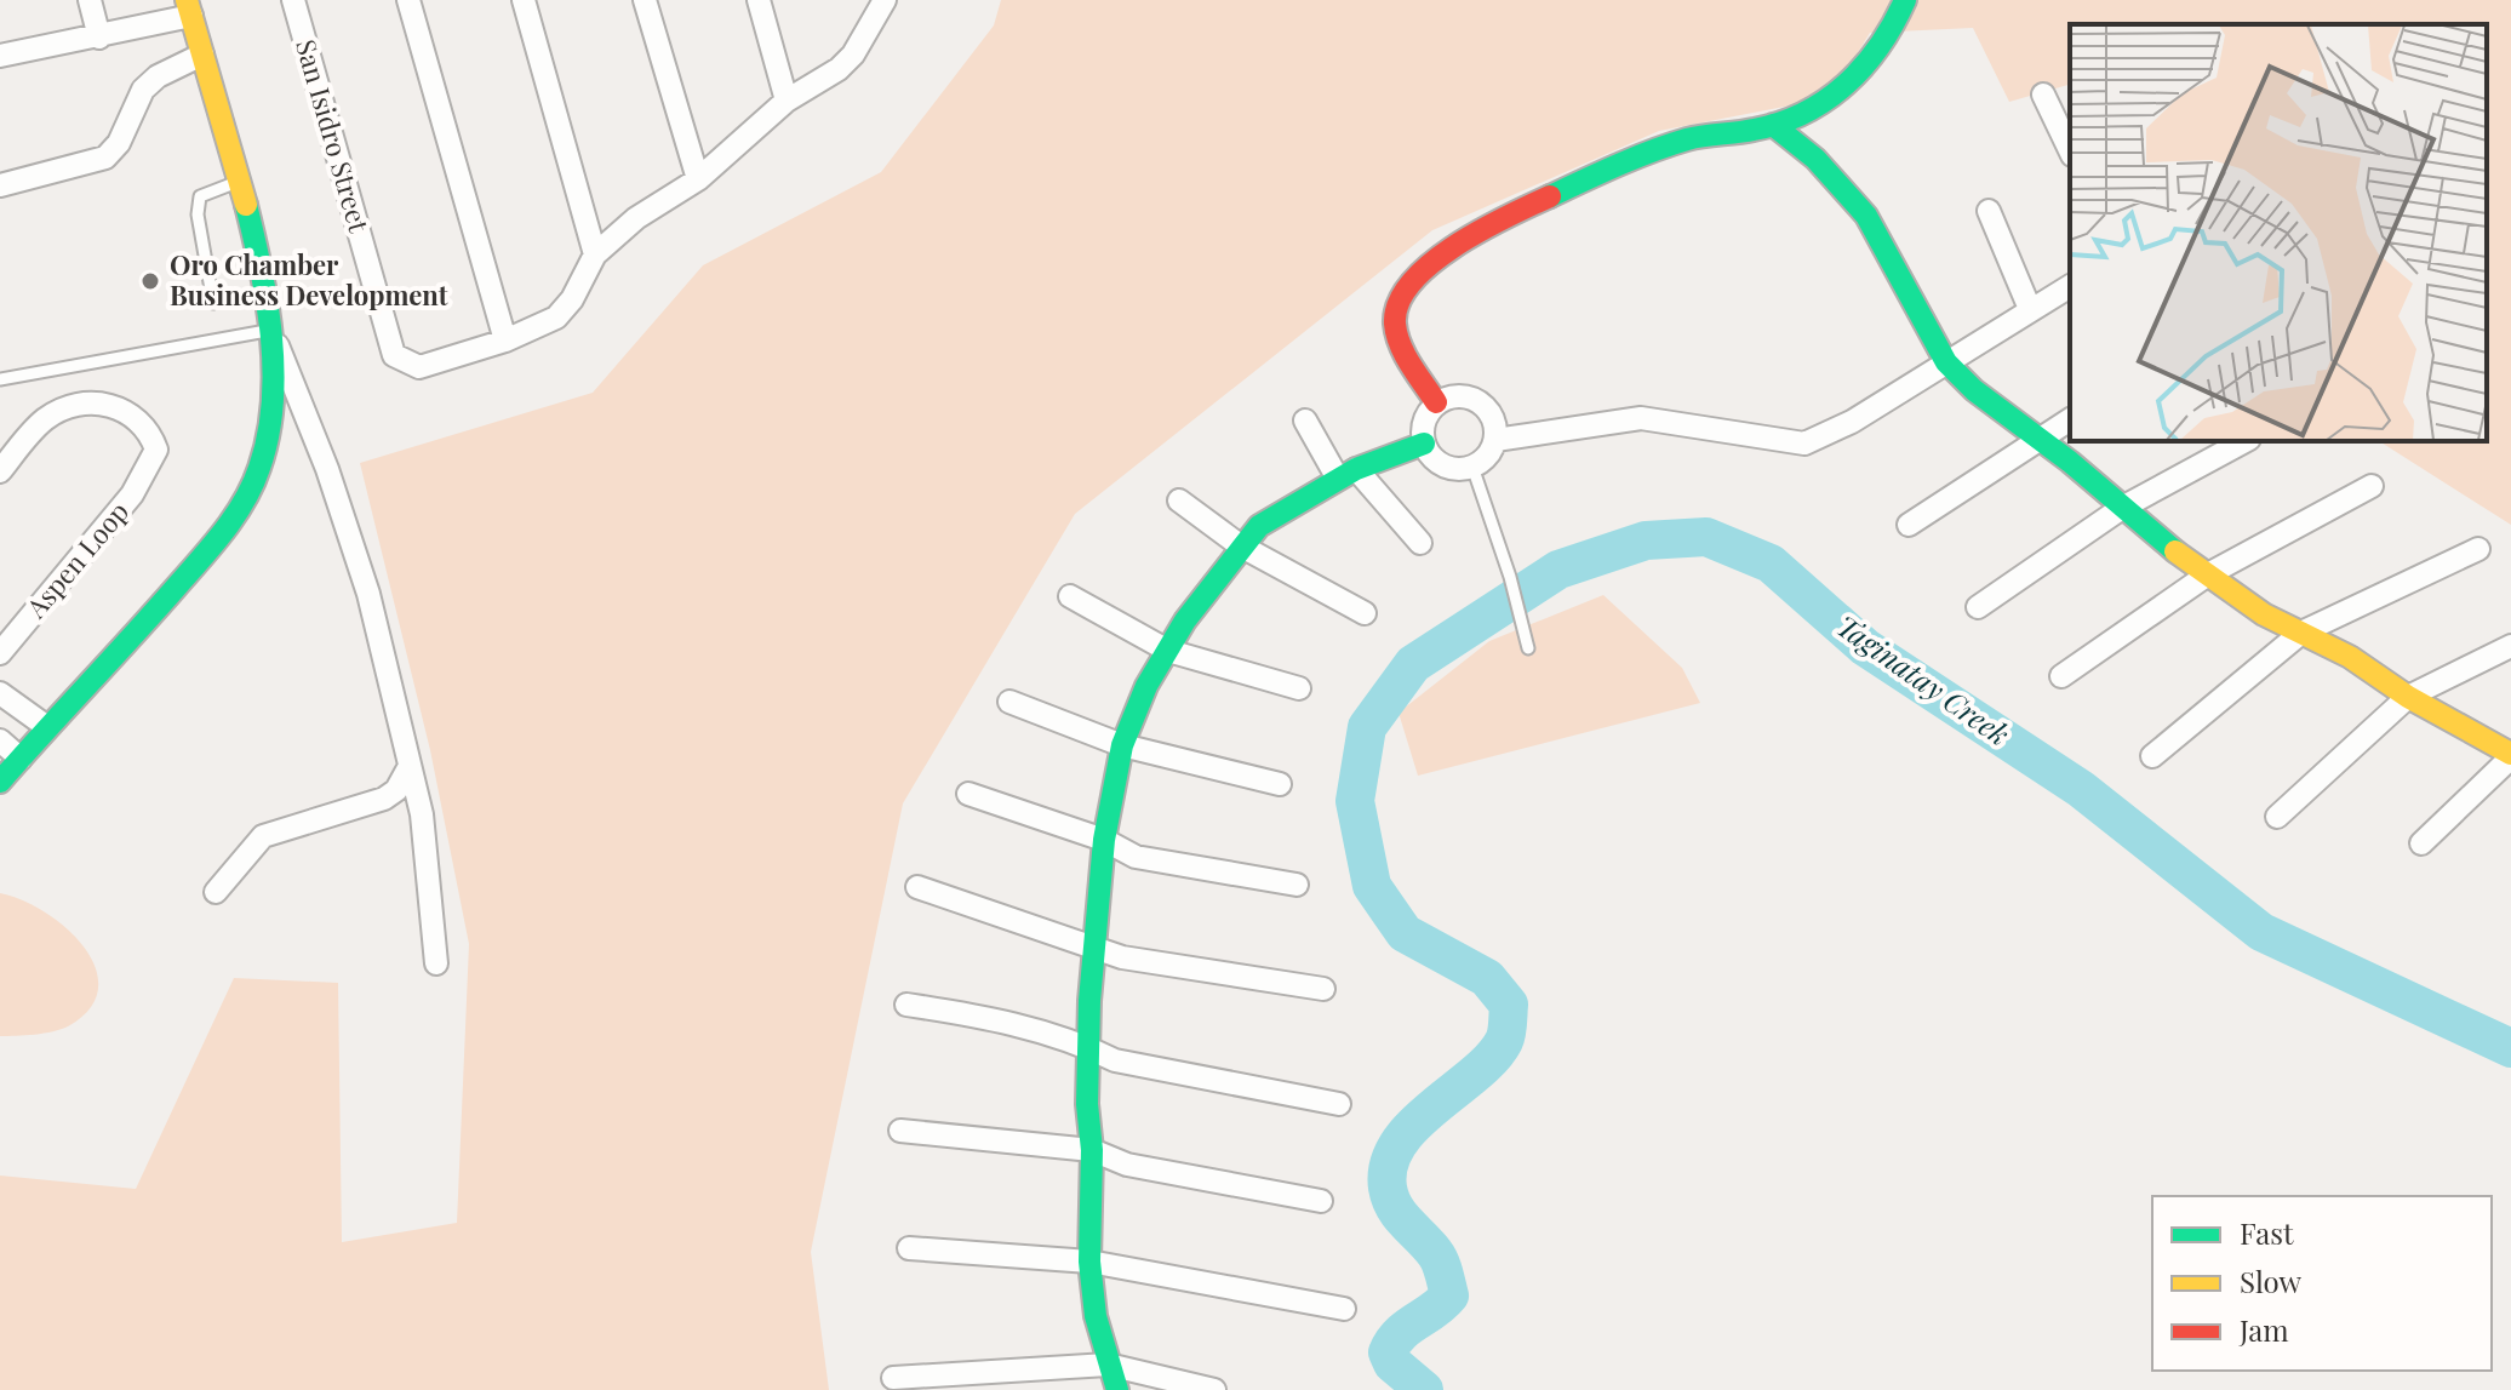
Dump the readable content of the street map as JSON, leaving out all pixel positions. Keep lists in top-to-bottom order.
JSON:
{
  "streets": {
    "street": ["San Isidro Street", "Aspen Loop"]
  },
  "water": ["Taginatay Creek"],
  "places": ["Oro Chamber Business Development"],
  "legend": ["Fast", "Slow", "Jam"]
}
